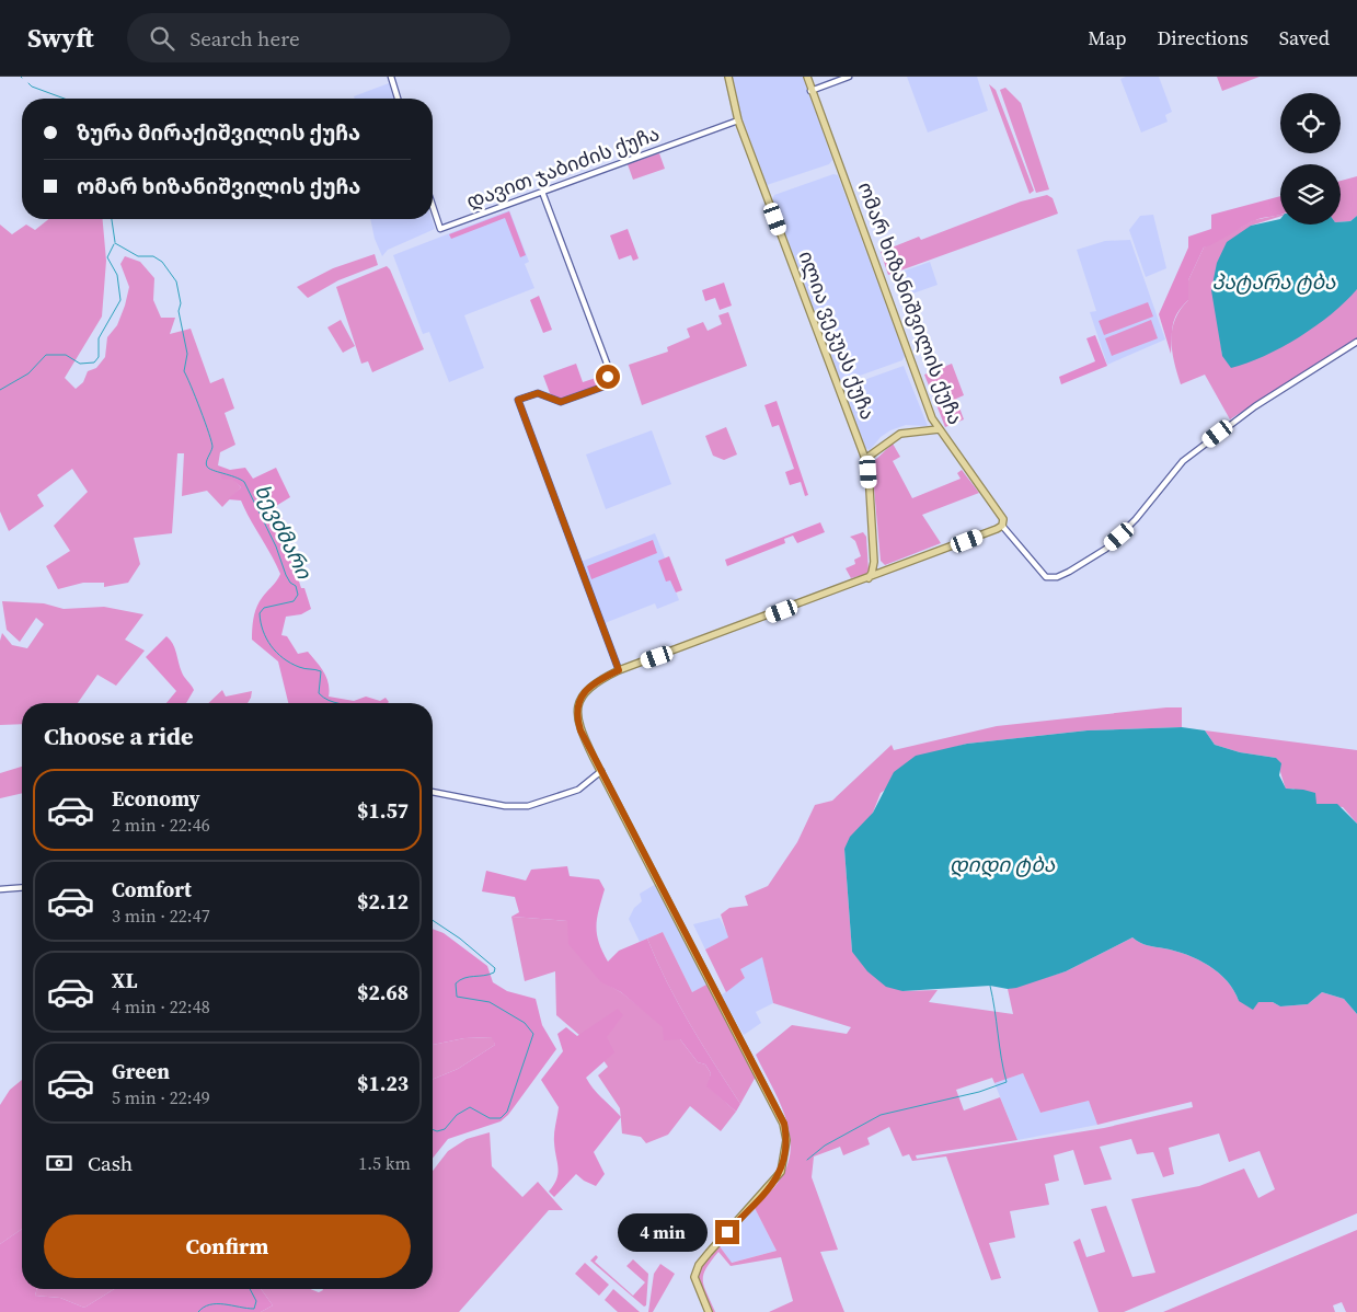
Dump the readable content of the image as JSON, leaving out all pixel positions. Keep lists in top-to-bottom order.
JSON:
{
  "streets": {
    "main road": ["ომარ ხიზანიშვილის ქუჩა", "ილია ვეკუას ქუჩა"],
    "street": ["დავით ჯაბიძის ქუჩა"]
  },
  "crossings": [
    ["დავით ჯაბიძის ქუჩა", "ილია ვეკუას ქუჩა"]
  ],
  "water": ["პატარა ტბა", "ხევძმარი", "დიდი ტბა"],
  "page": {
    "header": "Swyft",
    "search": "Search here",
    "nav": ["Map", "Directions", "Saved"],
    "banner": ["ზურა მირაქიშვილის ქუჩა", "ომარ ხიზანიშვილის ქუჩა"],
    "heading": "Choose a ride",
    "list": [
      {
        "name": "Economy",
        "note": "2 min · 22:46",
        "value": "$1.57"
      },
      {
        "name": "Comfort",
        "note": "3 min · 22:47",
        "value": "$2.12"
      },
      {
        "name": "XL",
        "note": "4 min · 22:48",
        "value": "$2.68"
      },
      {
        "name": "Green",
        "note": "5 min · 22:49",
        "value": "$1.23"
      }
    ],
    "pay": ["Cash", "1.5 km"],
    "buttons": "Confirm",
    "bubble": "4 min"
  }
}
